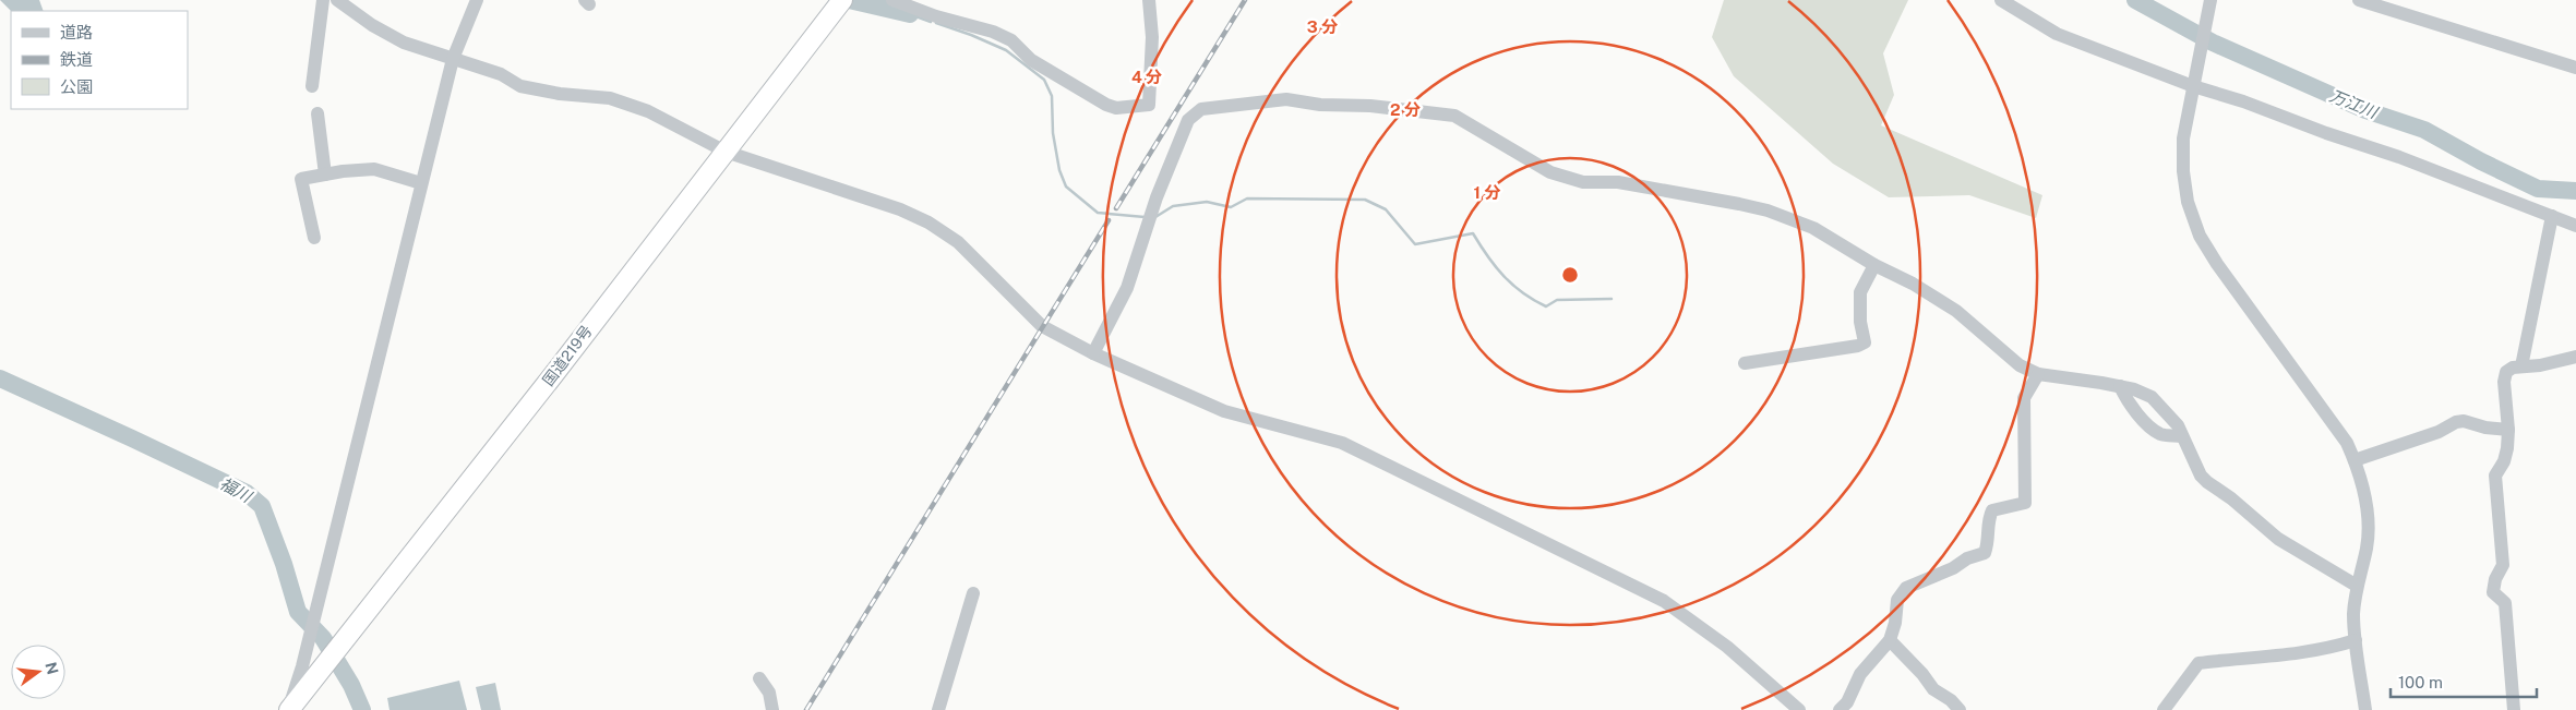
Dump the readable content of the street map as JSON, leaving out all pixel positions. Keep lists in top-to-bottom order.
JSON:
{
  "streets": {
    "highway": ["国道219号"]
  },
  "water": ["万江川", "福川"],
  "legend": ["道路", "鉄道", "公園"],
  "scale_bar": "100 m",
  "north": "right",
  "rings": [
    "3 分",
    "4 分",
    "2 分",
    "1 分"
  ]
}
